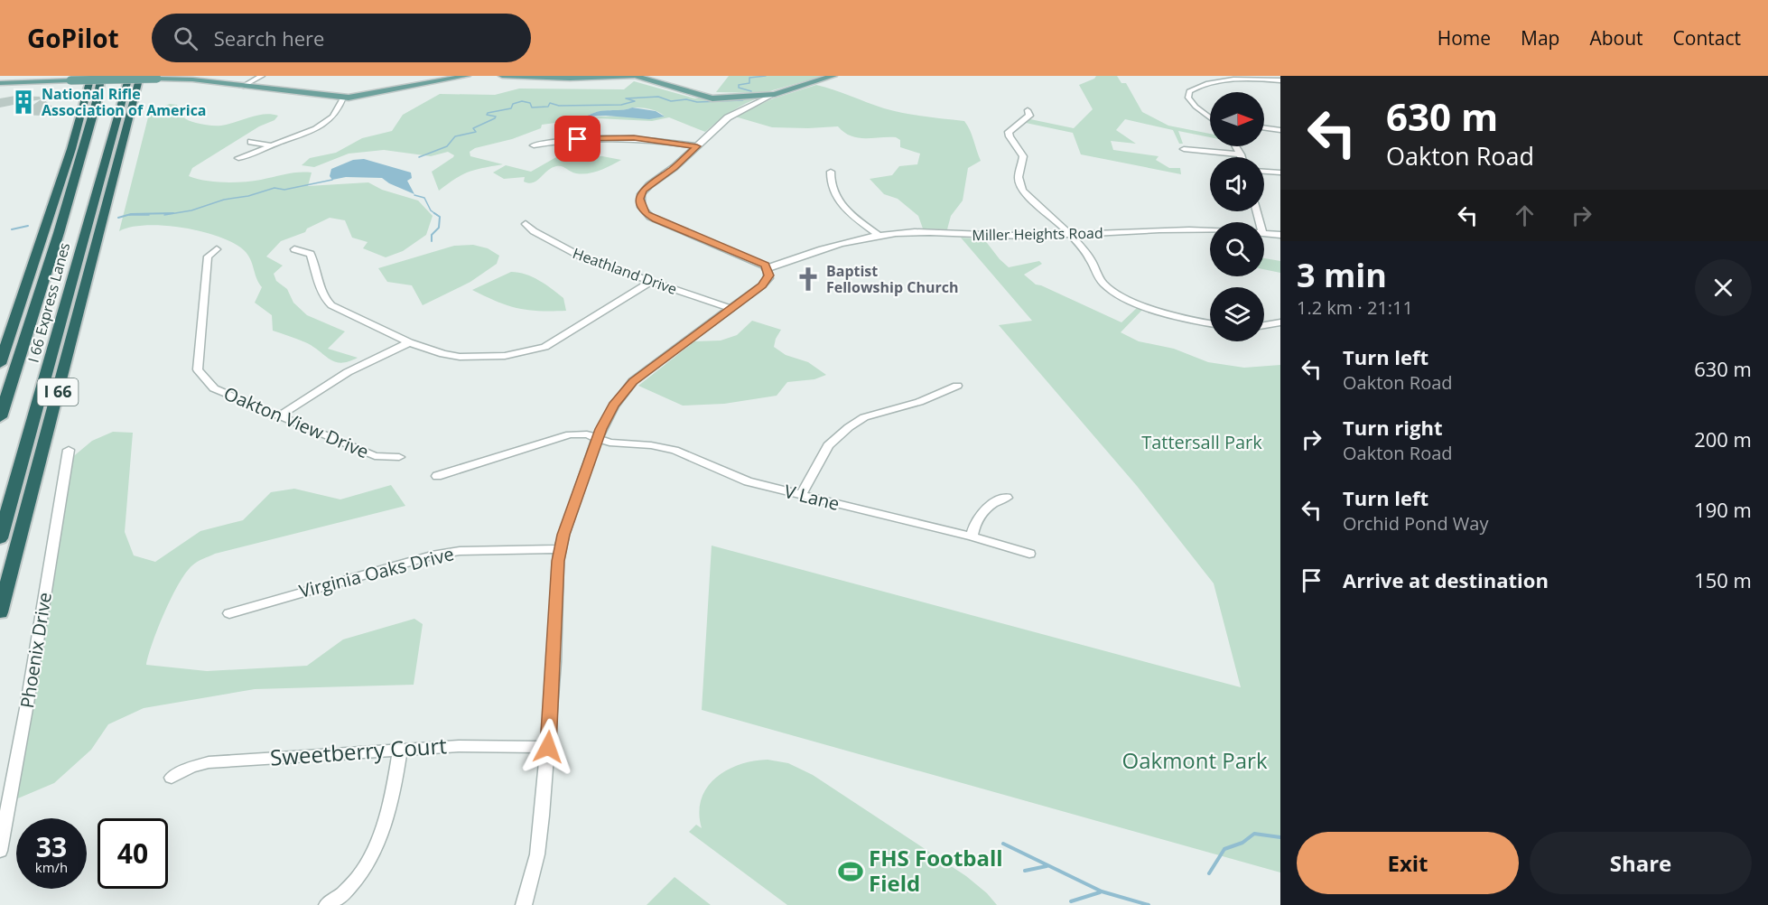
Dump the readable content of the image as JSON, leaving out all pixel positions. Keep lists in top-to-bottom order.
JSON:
{
  "streets": {
    "highway": ["I 66 Express Lanes", "I 66"],
    "street": [
      "Miller Heights Road",
      "Heathland Drive",
      "Oakton View Drive",
      "V Lane",
      "Virginia Oaks Drive",
      "Phoenix Drive",
      "Sweetberry Court"
    ]
  },
  "parks": ["Tattersall Park", "Oakmont Park"],
  "places": {
    "building": ["National Rifle Association of America"],
    "church": ["Baptist Fellowship Church"],
    "sports": ["FHS Football Field"]
  },
  "north": "right",
  "page": {
    "header": "GoPilot",
    "search": "Search here",
    "nav": [
      "Home",
      "Map",
      "About",
      "Contact"
    ],
    "turn": ["630 m", "Oakton Road"],
    "heading": ["3 min", "1.2 km · 21:11"],
    "list": [
      {
        "name": "Turn left",
        "note": "Oakton Road",
        "value": "630 m"
      },
      {
        "name": "Turn right",
        "note": "Oakton Road",
        "value": "200 m"
      },
      {
        "name": "Turn left",
        "note": "Orchid Pond Way",
        "value": "190 m"
      },
      {
        "name": "Arrive at destination",
        "value": "150 m"
      }
    ],
    "speed": "33 km/h",
    "limit": "40",
    "buttons": ["Exit", "Share"]
  }
}
